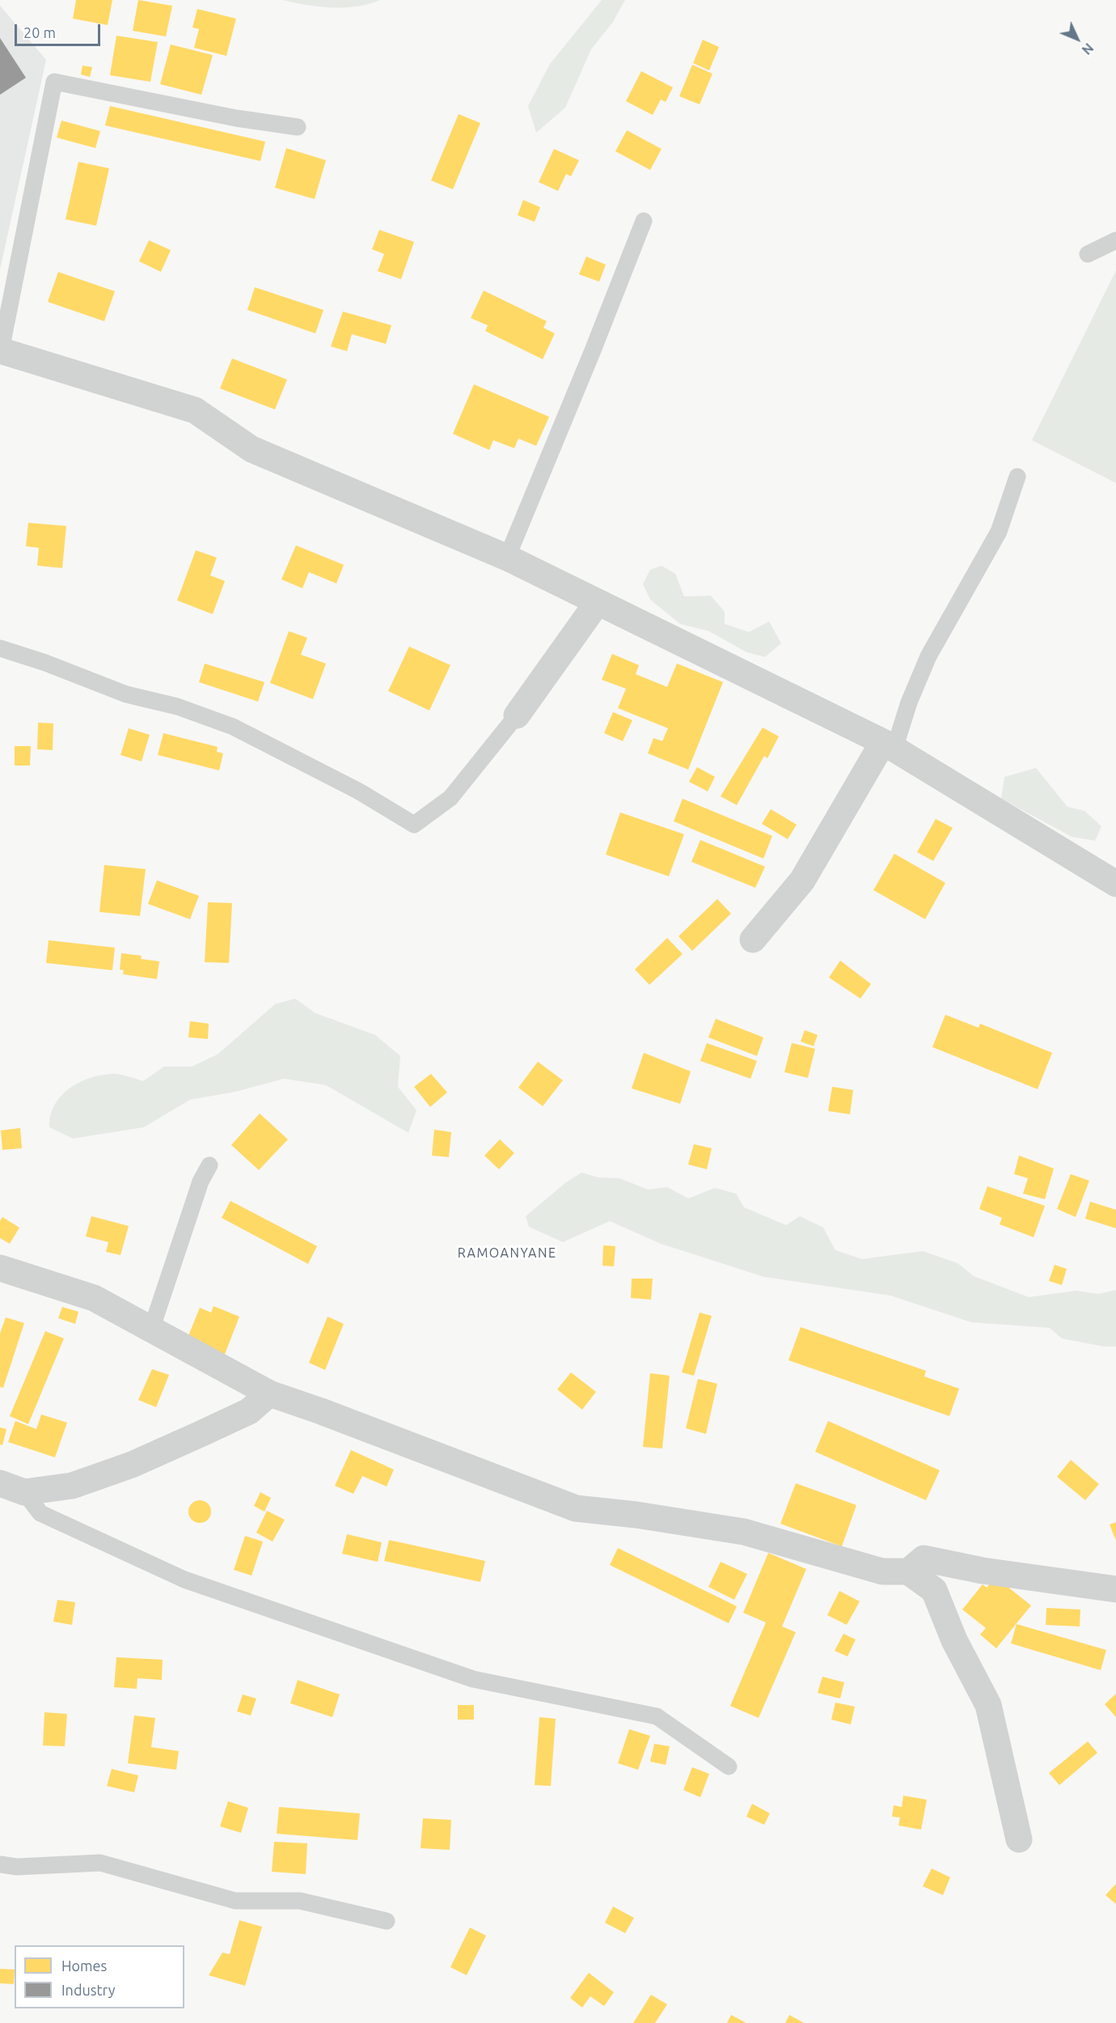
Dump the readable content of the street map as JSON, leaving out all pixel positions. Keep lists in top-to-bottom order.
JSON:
{
  "districts": ["RAMOANYANE"],
  "legend": ["Homes", "Industry"],
  "scale_bar": "20 m",
  "north": "bottom right"
}
